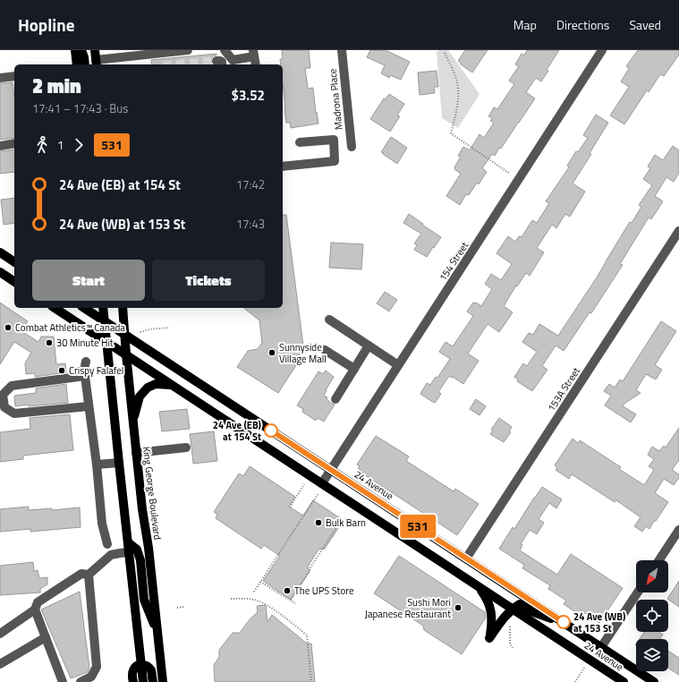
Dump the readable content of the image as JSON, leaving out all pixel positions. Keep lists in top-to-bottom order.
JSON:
{
  "streets": {
    "main road": ["24 Avenue", "King George Boulevard"],
    "street": ["Madrona Place", "154 Street", "153A Street"]
  },
  "crossings": [
    ["154 Street", "24 Avenue"],
    ["153A Street", "24 Avenue"],
    ["24 Avenue", "King George Boulevard"]
  ],
  "places": [
    "Combat Athletics™ Canada",
    "30 Minute Hit",
    "Sunnyside Village Mall",
    "Crispy Falafel",
    "24 Ave (EB) at 154 St",
    "Bulk Barn",
    "The UPS Store",
    "Sushi Mori Japanese Restaurant",
    "24 Ave (WB) at 153 St"
  ],
  "lines": ["bus line 531"],
  "north": "bottom left",
  "page": {
    "header": "Hopline",
    "nav": ["Map", "Directions", "Saved"],
    "on_map": "531",
    "heading": ["2 min", "17:41 – 17:43 · Bus", "$3.52"],
    "legs": ["1", "531"],
    "list": [
      {
        "name": "24 Ave (EB) at 154 St",
        "value": "17:42"
      },
      {
        "name": "24 Ave (WB) at 153 St",
        "value": "17:43"
      }
    ],
    "buttons": ["Start", "Tickets"]
  }
}
